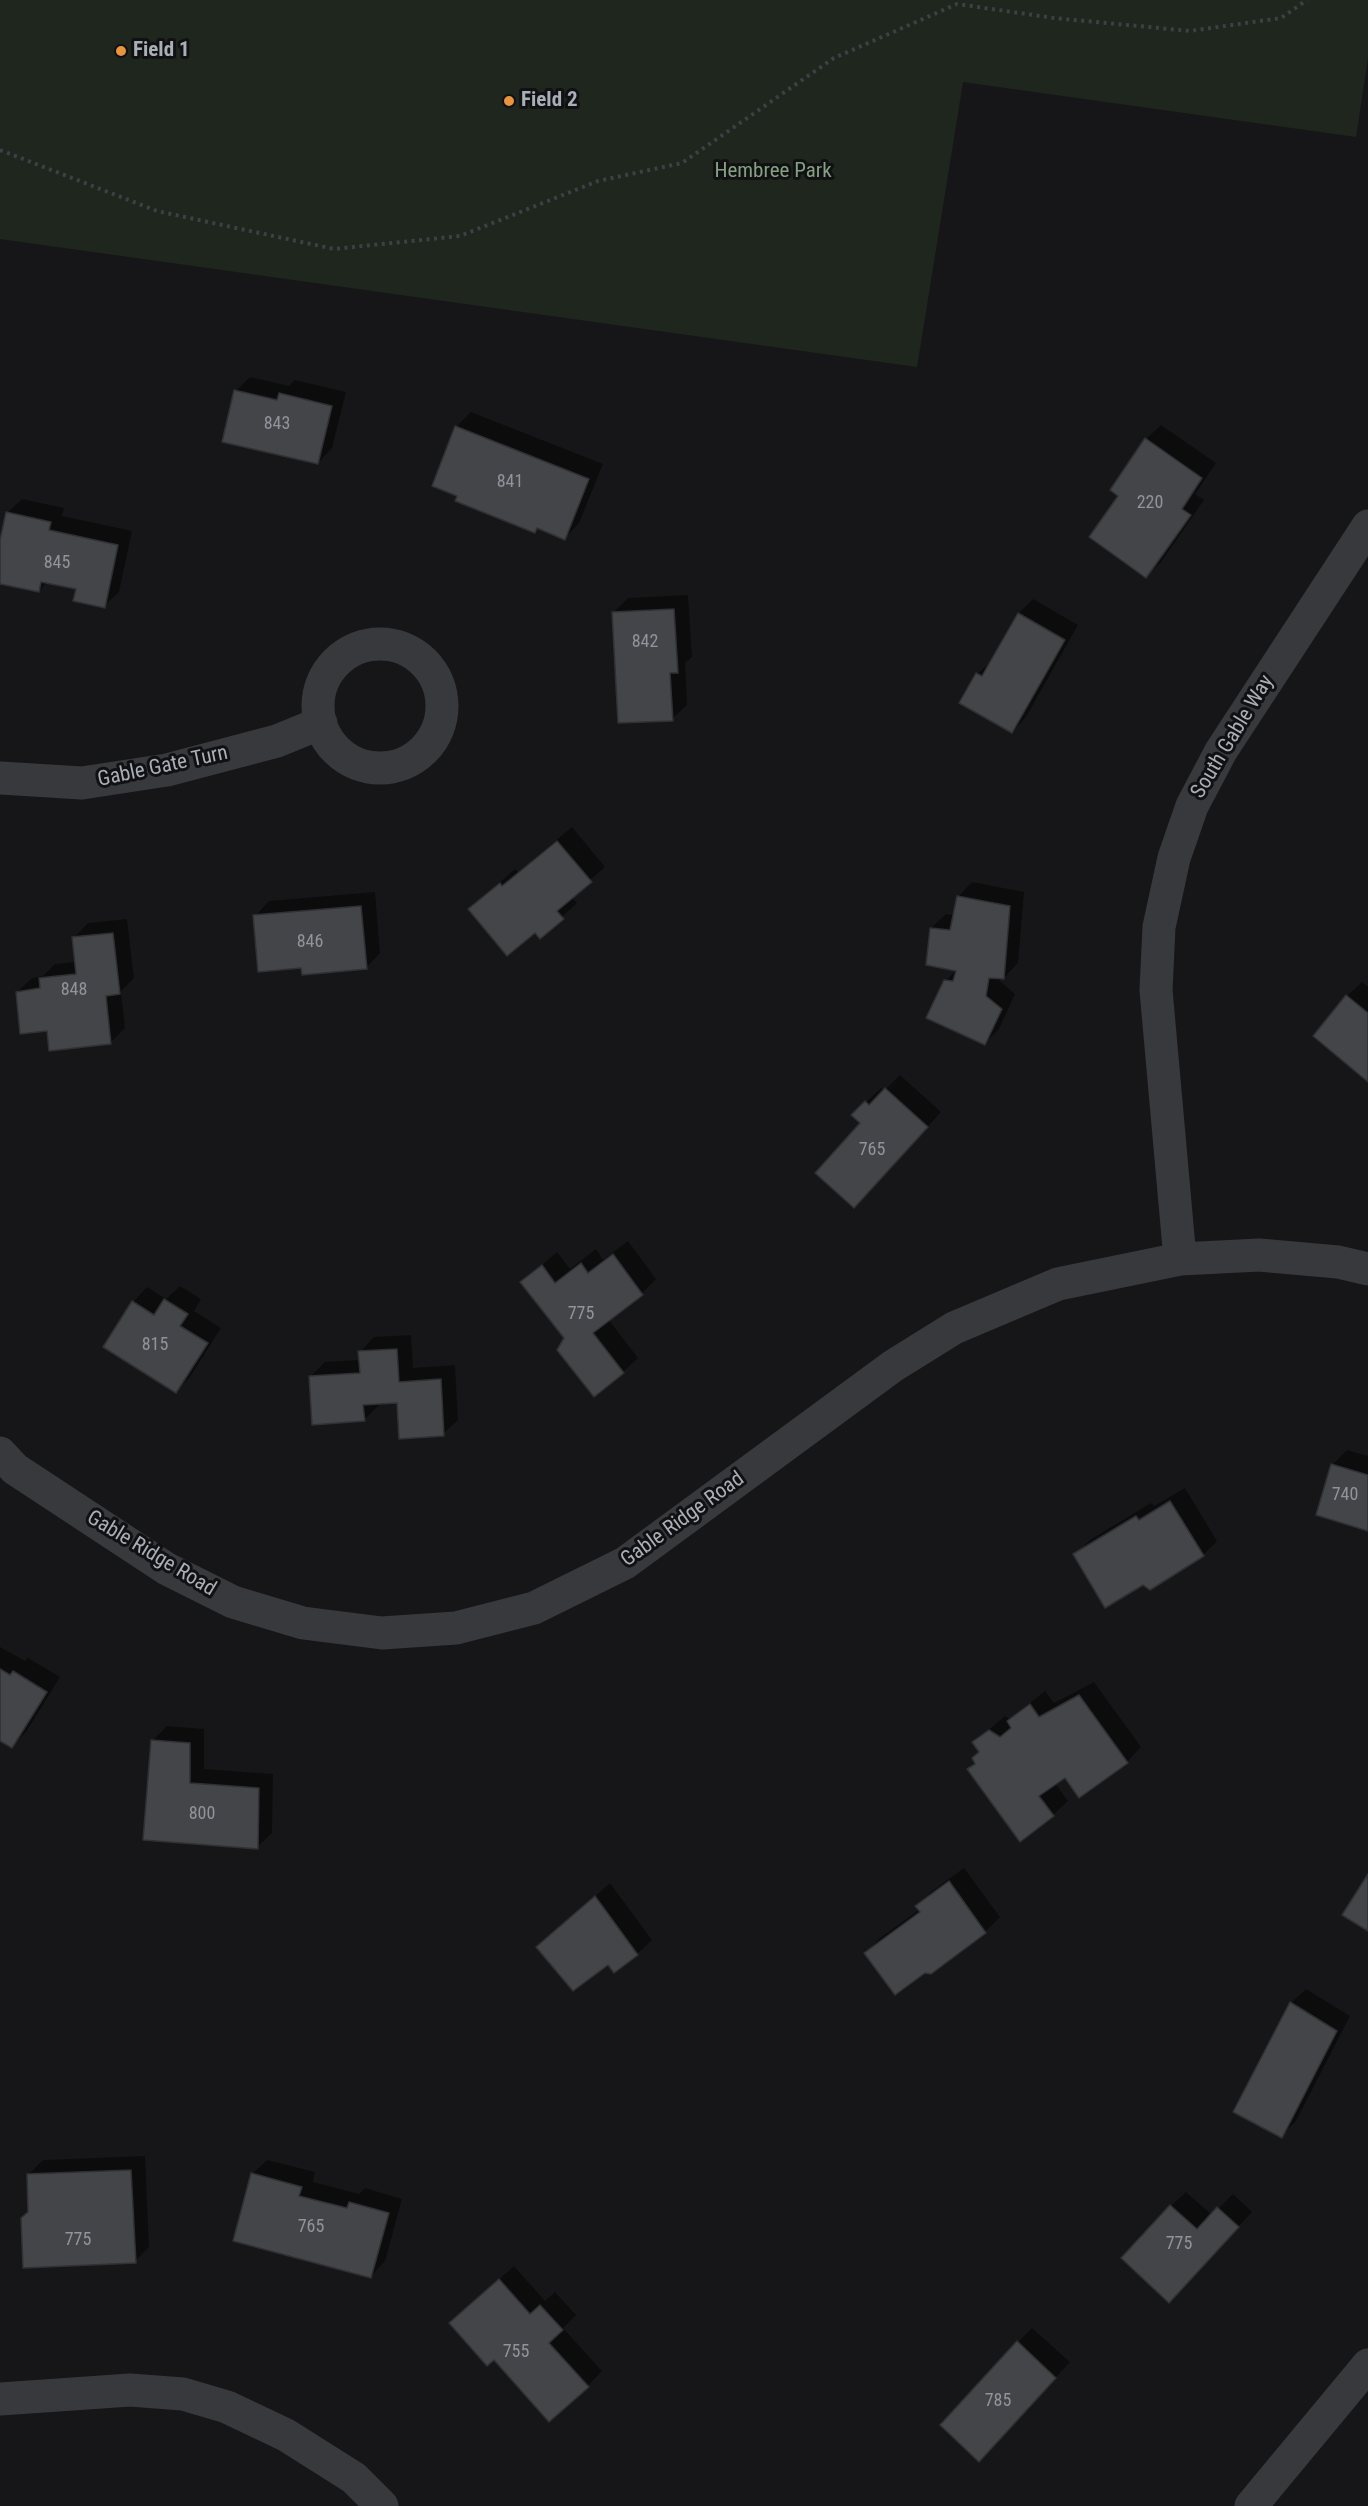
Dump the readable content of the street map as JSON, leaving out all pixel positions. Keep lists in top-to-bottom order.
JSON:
{
  "streets": {
    "street": ["South Gable Way", "Gable Gate Turn", "Gable Ridge Road"]
  },
  "crossings": [
    ["South Gable Way", "Gable Ridge Road"]
  ],
  "parks": ["Hembree Park"],
  "places": ["Field 1", "Field 2"],
  "house_numbers": [
    "843",
    "841",
    "220",
    "845",
    "842",
    "846",
    "848",
    "765",
    "775",
    "815",
    "740",
    "800",
    "765",
    "775",
    "775",
    "755",
    "785"
  ]
}
